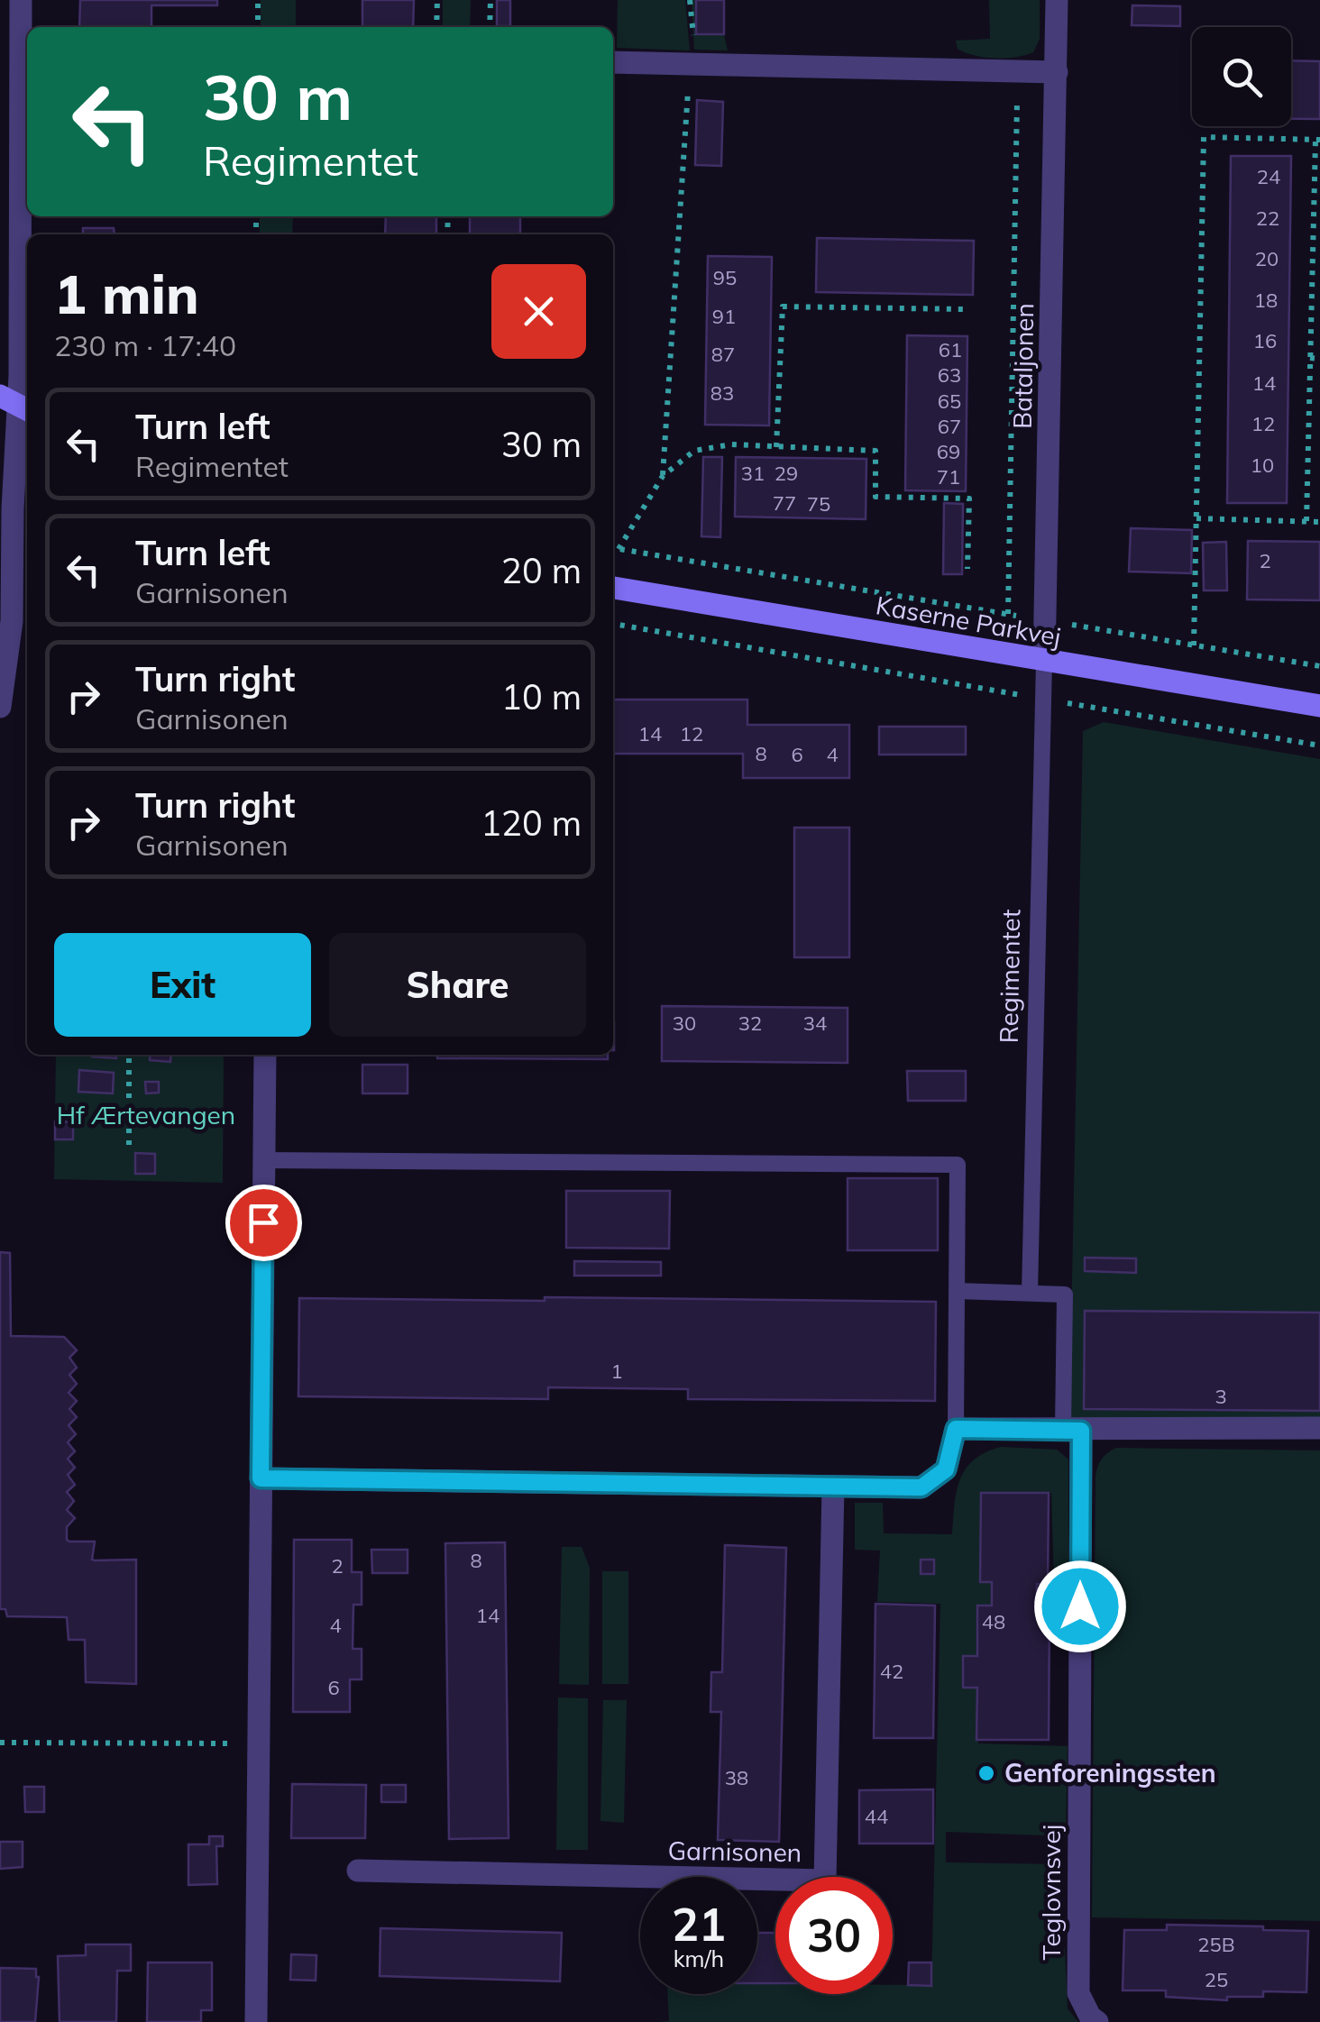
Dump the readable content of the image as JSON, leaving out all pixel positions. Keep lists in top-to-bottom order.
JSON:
{
  "streets": {
    "street": [
      "Bataljonen",
      "Kaserne Parkvej",
      "Garnisonen",
      "Teglovnsvej"
    ],
    "lane": ["Regimentet"]
  },
  "crossings": [
    ["Bataljonen", "Kaserne Parkvej"],
    ["Bataljonen", "Regimentet"],
    ["Kaserne Parkvej", "Regimentet"]
  ],
  "parks": ["Hf Ærtevangen"],
  "places": ["Genforeningssten"],
  "house_numbers": [
    "24",
    "22",
    "20",
    "95",
    "18",
    "91",
    "16",
    "61",
    "87",
    "63",
    "14",
    "83",
    "65",
    "12",
    "67",
    "69",
    "10",
    "31",
    "29",
    "71",
    "77",
    "75",
    "2",
    "14",
    "12",
    "8",
    "6",
    "4",
    "30",
    "32",
    "34",
    "1",
    "3",
    "8",
    "2",
    "14",
    "48",
    "4",
    "42",
    "6",
    "38",
    "44",
    "25B",
    "25"
  ],
  "page": {
    "turn": ["30 m", "Regimentet"],
    "heading": ["1 min", "230 m · 17:40"],
    "list": [
      {
        "name": "Turn left",
        "note": "Regimentet",
        "value": "30 m"
      },
      {
        "name": "Turn left",
        "note": "Garnisonen",
        "value": "20 m"
      },
      {
        "name": "Turn right",
        "note": "Garnisonen",
        "value": "10 m"
      },
      {
        "name": "Turn right",
        "note": "Garnisonen",
        "value": "120 m"
      }
    ],
    "buttons": ["Exit", "Share"],
    "speed": "21 km/h",
    "limit": "30"
  }
}
